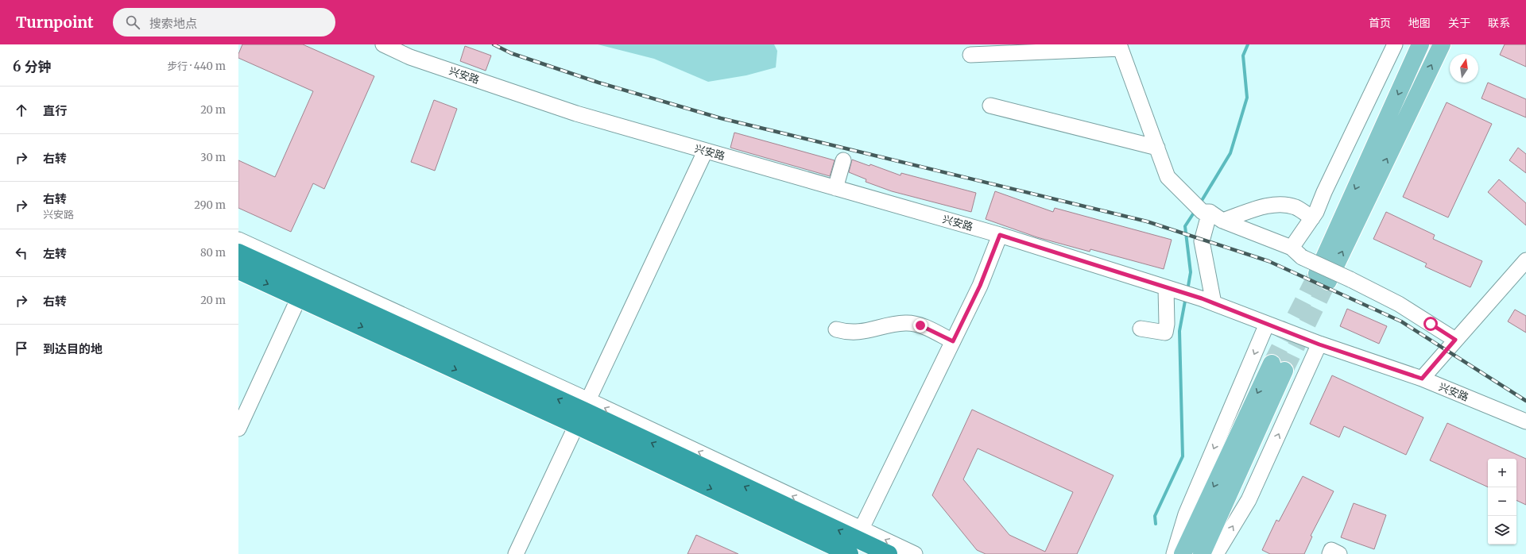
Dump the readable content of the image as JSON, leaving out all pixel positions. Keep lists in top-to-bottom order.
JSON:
{
  "streets": {
    "street": ["兴安路"]
  },
  "north": "top",
  "page": {
    "header": "Turnpoint",
    "search": "搜索地点",
    "nav": [
      "首页",
      "地图",
      "关于",
      "联系"
    ],
    "heading": ["6 分钟", "步行 · 440 m"],
    "list": [
      ["直行", "20 m"],
      ["右转", "30 m"],
      ["右转", "兴安路", "290 m"],
      ["左转", "80 m"],
      ["右转", "20 m"],
      "到达目的地"
    ],
    "map_buttons": ["+", "−"]
  }
}
